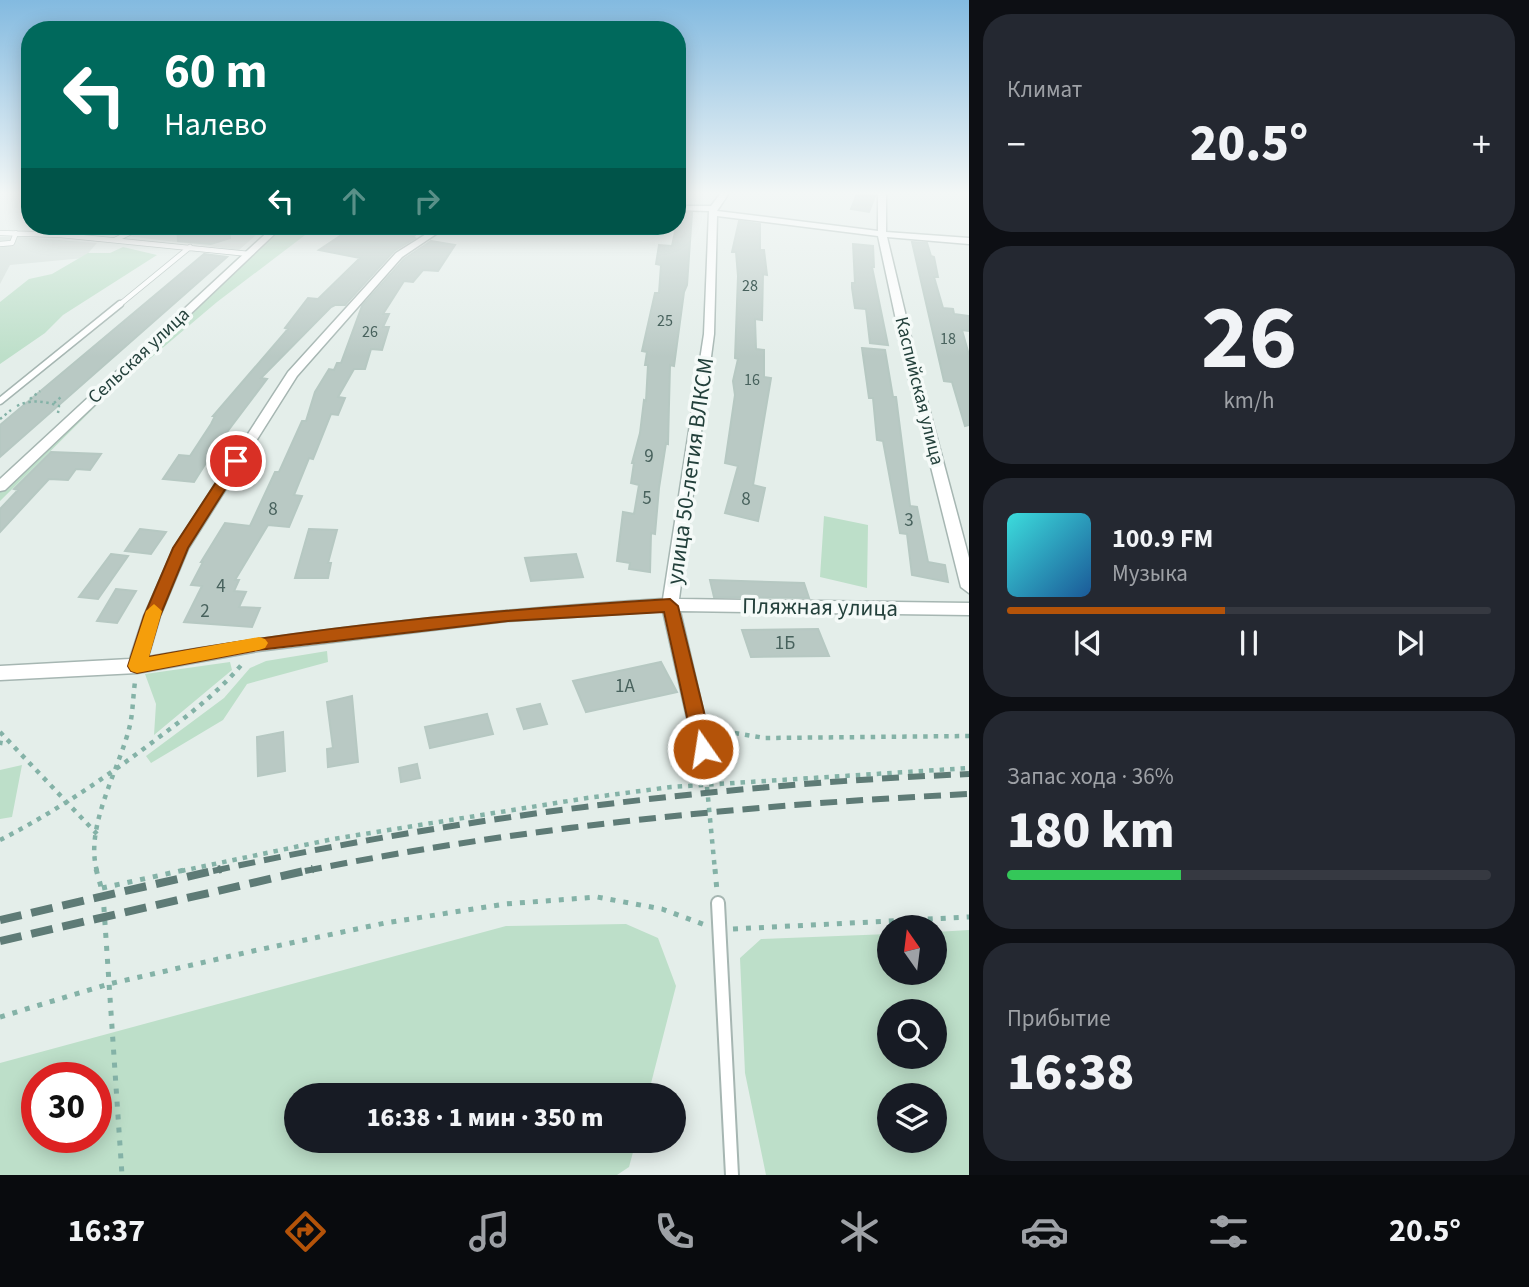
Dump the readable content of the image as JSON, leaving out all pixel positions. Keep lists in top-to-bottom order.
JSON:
{
  "streets": {
    "street": [
      "Сельская улица",
      "Каспийская улица",
      "улица 50-летия ВЛКСМ",
      "Пляжная улица"
    ]
  },
  "crossings": [
    ["улица 50-летия ВЛКСМ", "Пляжная улица"]
  ],
  "house_numbers": [
    "28",
    "25",
    "26",
    "18",
    "16",
    "9",
    "5",
    "8",
    "8",
    "3",
    "4",
    "2",
    "1Б",
    "1А"
  ],
  "north": "top",
  "page": {
    "tile": [
      "Климат",
      ["26", "km/h"],
      ["Запас хода · 36%", "180 km"],
      ["Прибытие", "16:38"]
    ],
    "turn": ["60 m", "Налево"],
    "heat": ["−", "20.5°", "+"],
    "song": ["100.9 FM", "Музыка"],
    "limit": "30",
    "trip": "16:38 · 1 мин · 350 m",
    "tabs": ["16:37", "20.5°"]
  }
}
